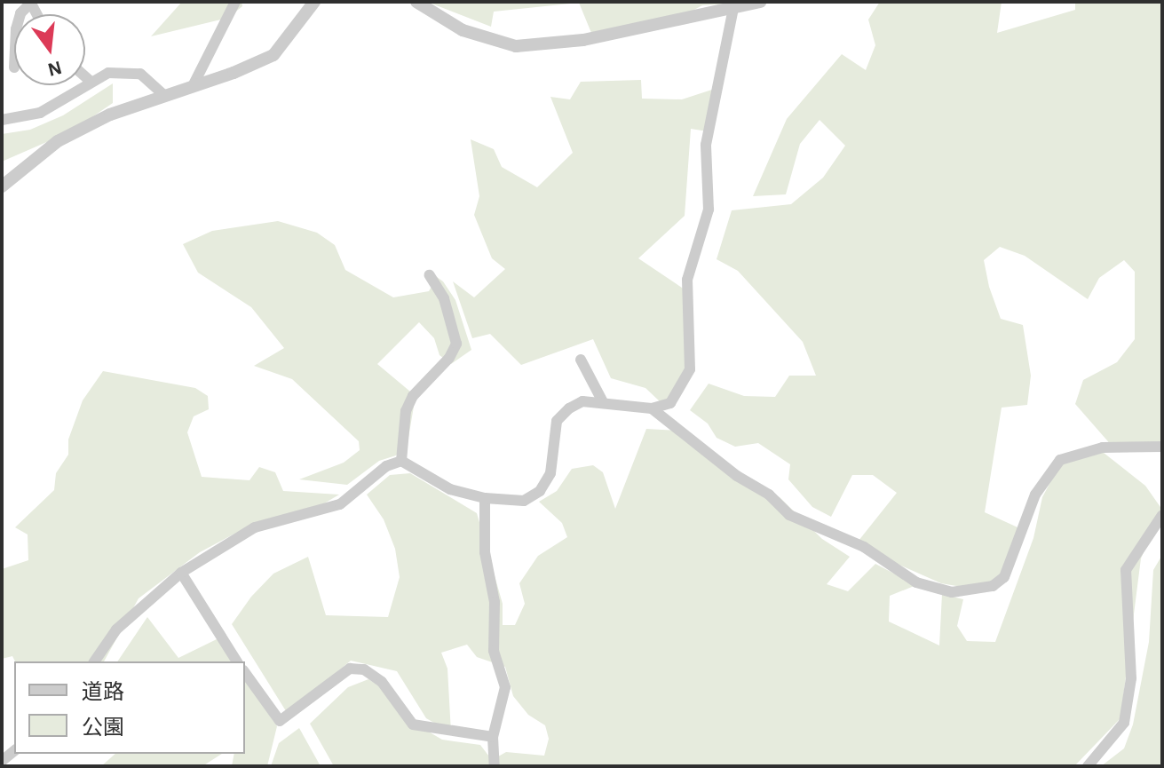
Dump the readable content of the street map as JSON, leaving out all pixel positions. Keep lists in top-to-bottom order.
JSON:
{
  "legend": ["道路", "公園"],
  "north": "bottom"
}
